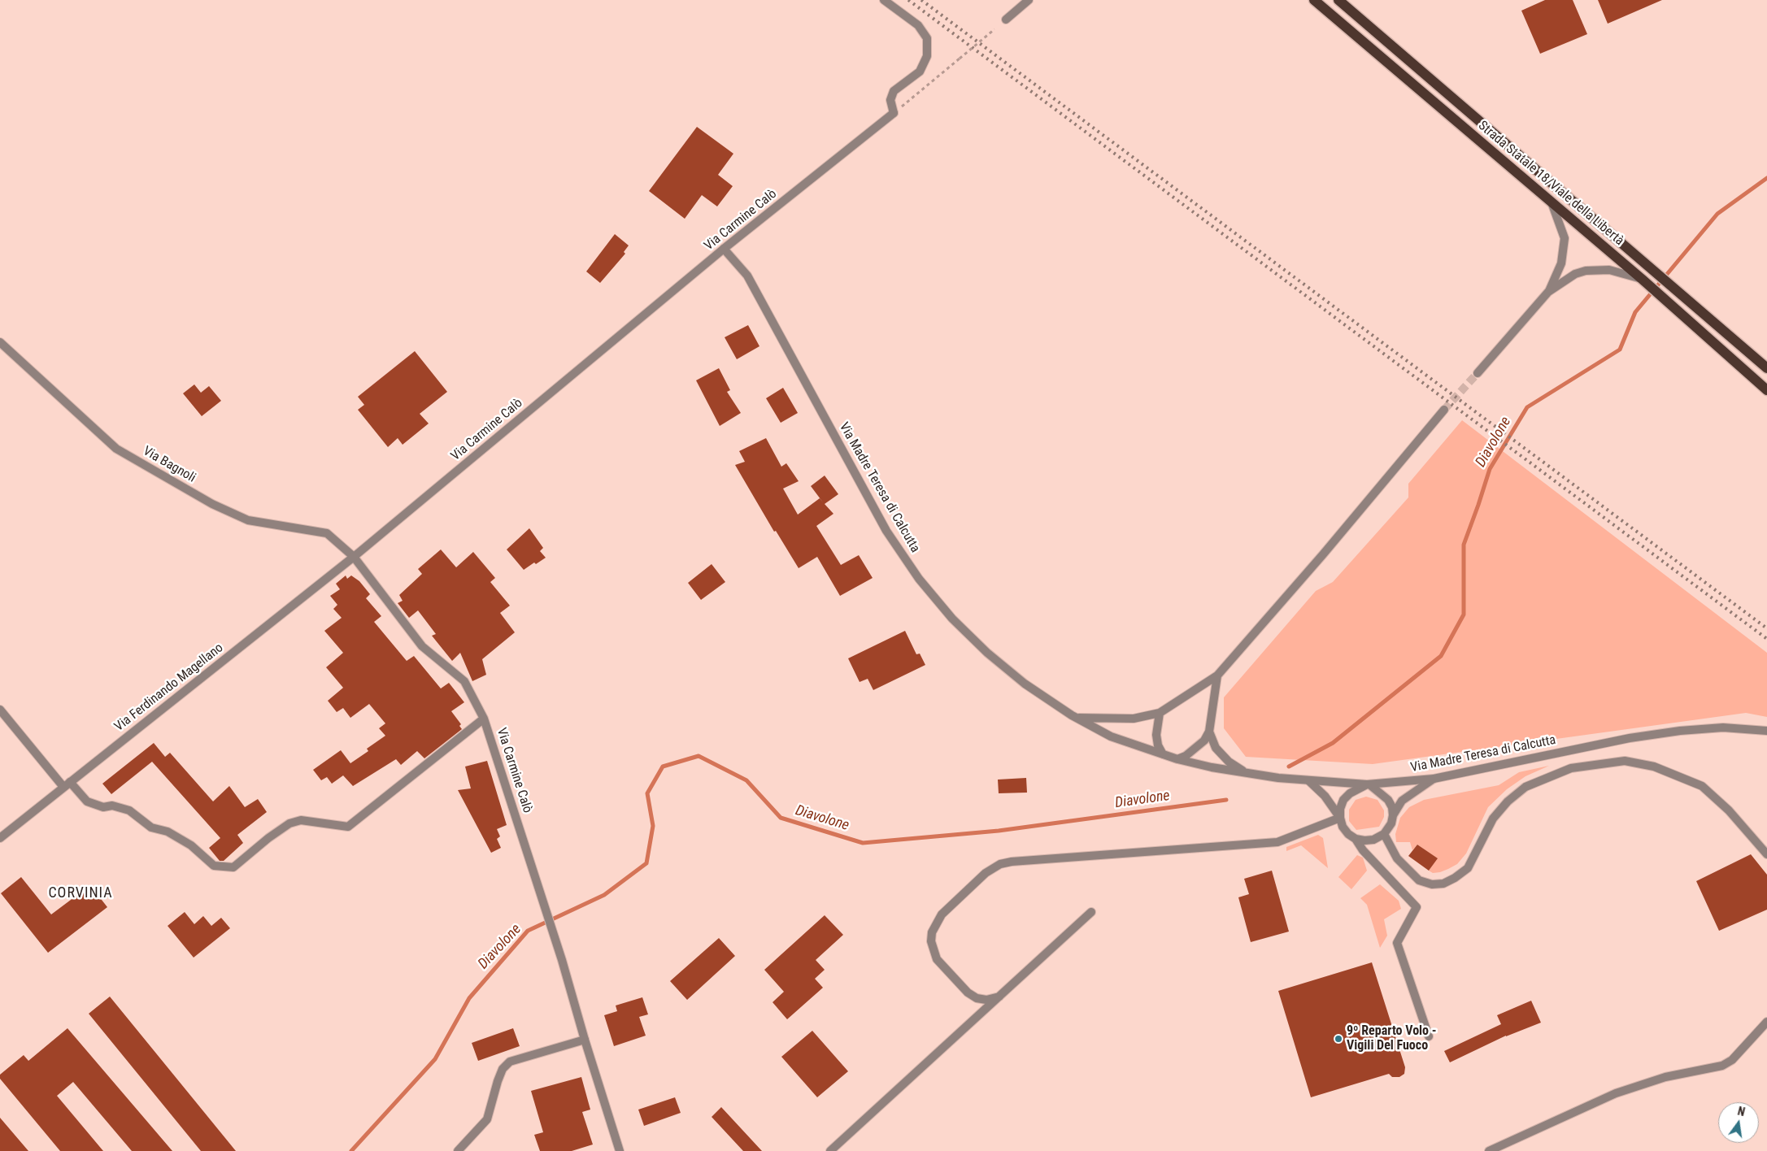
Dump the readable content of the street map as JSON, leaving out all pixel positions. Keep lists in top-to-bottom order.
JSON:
{
  "streets": {
    "main road": ["Strada Statale 18/Viale della Libertà"],
    "street": [
      "Via Carmine Calò",
      "Via Bagnoli",
      "Via Madre Teresa di Calcutta",
      "Via Ferdinando Magellano"
    ]
  },
  "crossings": [
    ["Via Carmine Calò", "Via Bagnoli"],
    ["Via Carmine Calò", "Via Madre Teresa di Calcutta"],
    ["Via Carmine Calò", "Via Ferdinando Magellano"],
    ["Via Bagnoli", "Via Ferdinando Magellano"]
  ],
  "districts": ["CORVINIA"],
  "water": ["Diavolone"],
  "places": ["9º Reparto Volo - Vigili Del Fuoco"],
  "north": "top"
}
